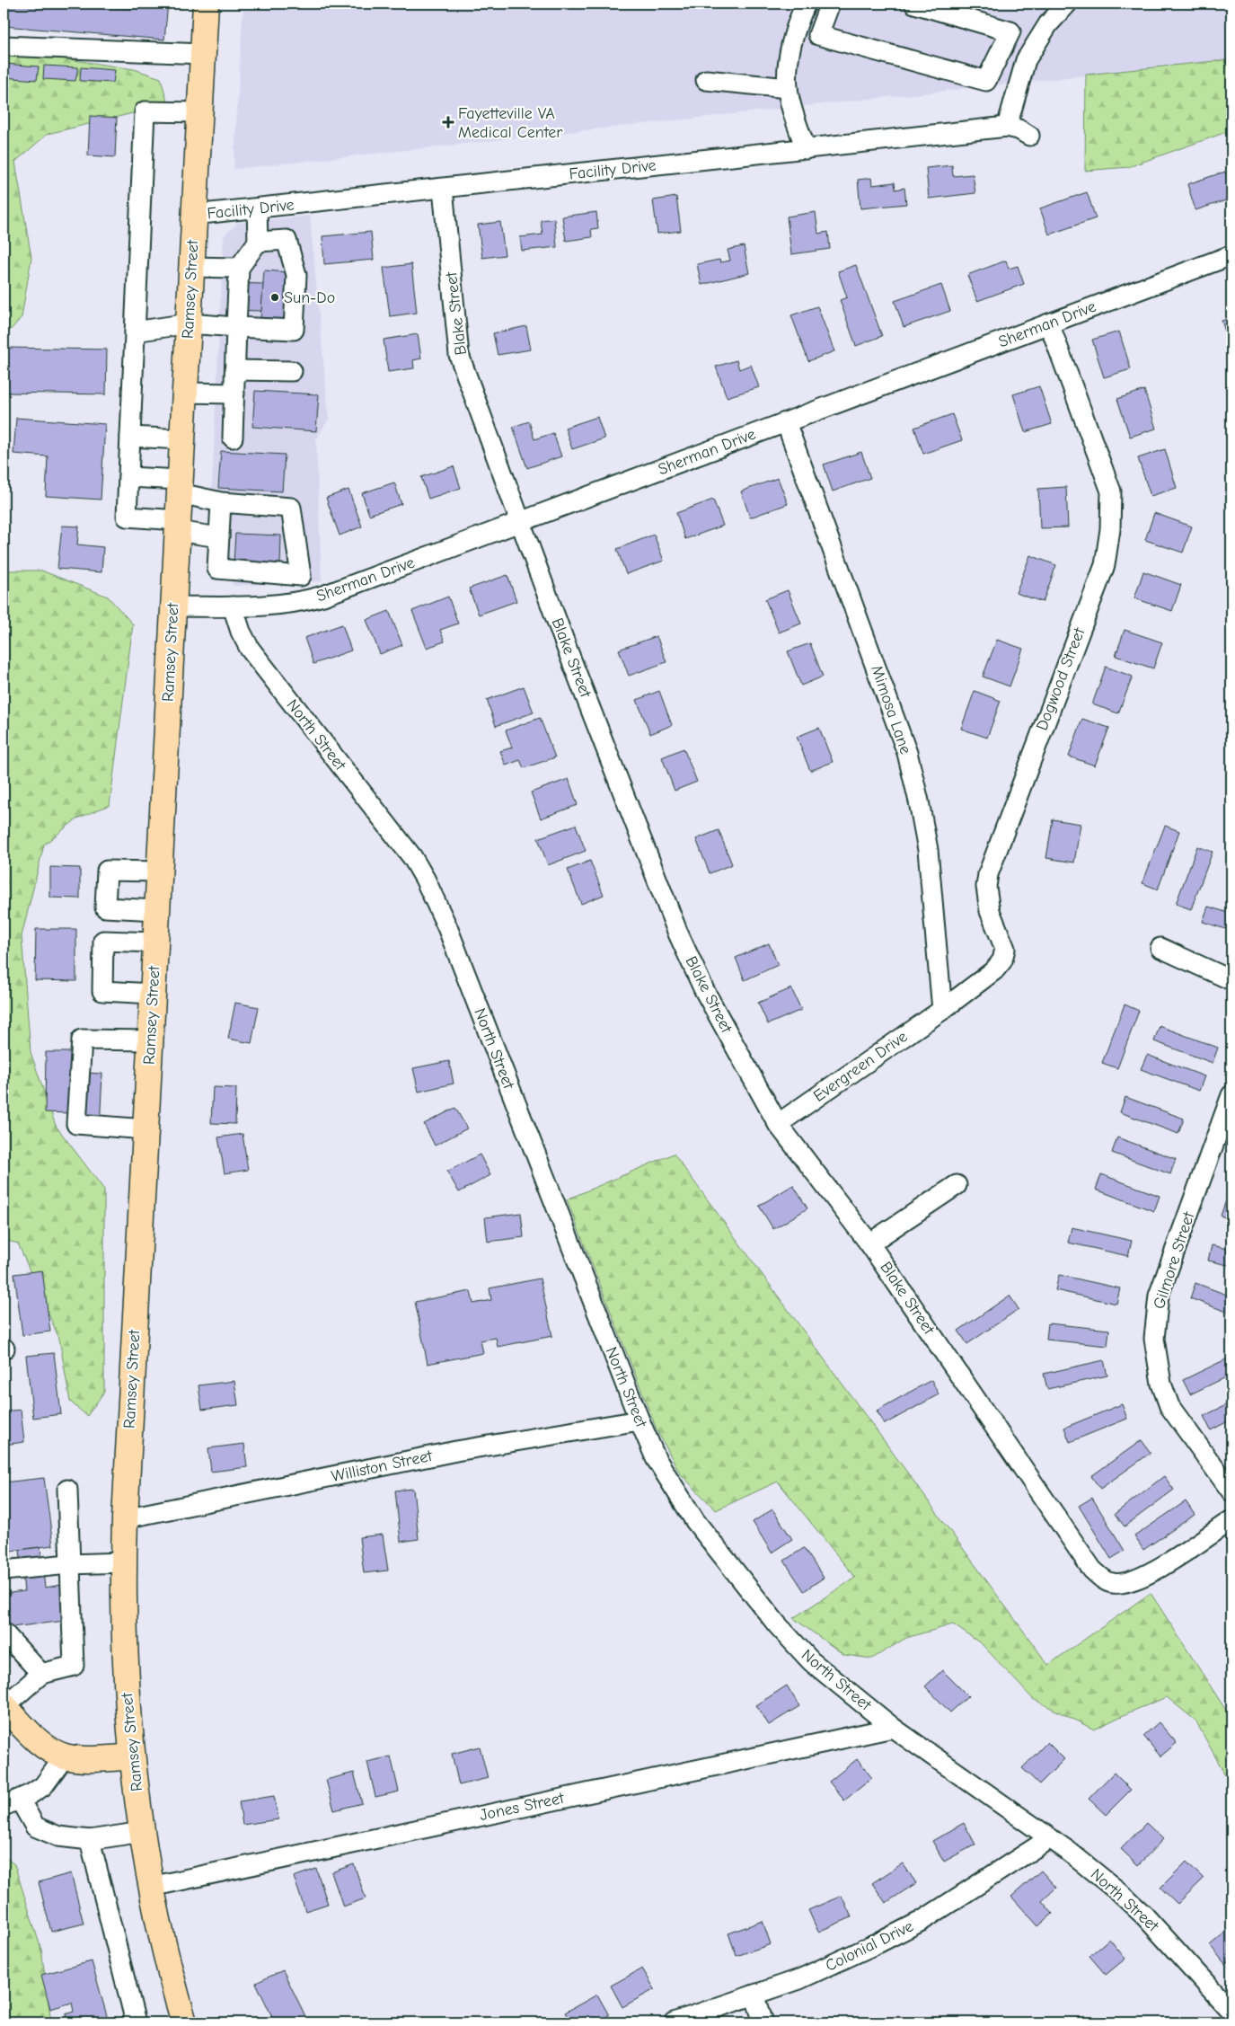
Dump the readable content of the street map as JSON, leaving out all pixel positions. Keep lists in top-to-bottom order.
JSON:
{
  "streets": {
    "main road": ["Ramsey Street"],
    "street": [
      "Facility Drive",
      "Blake Street",
      "Sherman Drive",
      "Dogwood Street",
      "Mimosa Lane",
      "North Street",
      "Evergreen Drive",
      "Gilmore Street",
      "Williston Street",
      "Jones Street",
      "Colonial Drive"
    ]
  },
  "crossings": [
    ["Facility Drive", "Ramsey Street"],
    ["Facility Drive", "Blake Street"],
    ["Ramsey Street", "Sherman Drive"],
    ["Ramsey Street", "Williston Street"],
    ["Ramsey Street", "Jones Street"],
    ["Blake Street", "Sherman Drive"],
    ["Blake Street", "Evergreen Drive"],
    ["Sherman Drive", "Dogwood Street"],
    ["Sherman Drive", "Mimosa Lane"],
    ["Sherman Drive", "North Street"],
    ["Dogwood Street", "Mimosa Lane"],
    ["Dogwood Street", "Evergreen Drive"],
    ["Mimosa Lane", "Evergreen Drive"],
    ["North Street", "Williston Street"],
    ["North Street", "Jones Street"],
    ["North Street", "Colonial Drive"]
  ],
  "places": {
    "health": ["Fayetteville VA Medical Center"],
    "other": ["Sun-Do"]
  }
}
